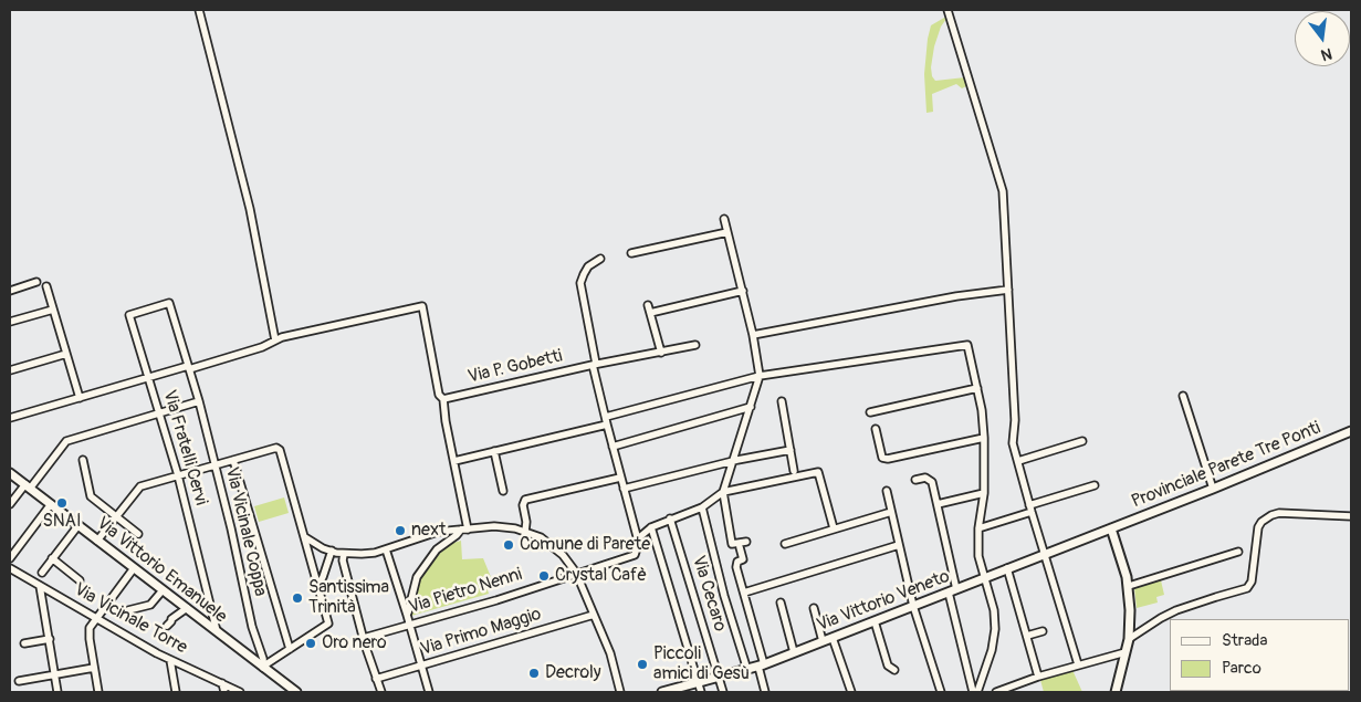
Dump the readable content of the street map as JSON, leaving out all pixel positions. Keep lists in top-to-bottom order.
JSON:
{
  "streets": {
    "street": [
      "Via P. Gobetti",
      "Via Fratelli Cervi",
      "Provinciale Parete Tre Ponti",
      "Via Vicinale Coppa",
      "Via Vittorio Emanuele",
      "Via Pietro Nenni",
      "Via Cecaro",
      "Via Vittorio Veneto",
      "Via Vicinale Torre",
      "Via Primo Maggio"
    ]
  },
  "crossings": [
    ["Via Fratelli Cervi", "Via Vicinale Coppa"],
    ["Via Fratelli Cervi", "Via Vittorio Emanuele"],
    ["Provinciale Parete Tre Ponti", "Via Vittorio Veneto"],
    ["Via Vicinale Coppa", "Via Vittorio Emanuele"],
    ["Via Cecaro", "Via Vittorio Veneto"]
  ],
  "places": [
    "SNAI",
    "next",
    "Comune di Parete",
    "Crystal Cafè",
    "Santissima Trinità",
    "Oro nero",
    "Piccoli amici di Gesù",
    "Decroly"
  ],
  "legend": ["Strada", "Parco"],
  "north": "bottom"
}
